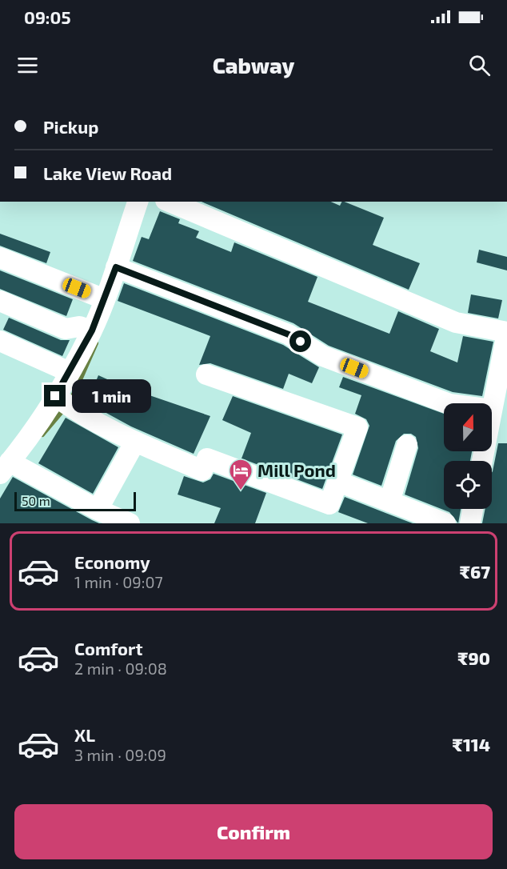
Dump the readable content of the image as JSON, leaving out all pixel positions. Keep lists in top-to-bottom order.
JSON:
{
  "places": {
    "hotel": ["Mill Pond"]
  },
  "scale_bar": "50 m",
  "north": "top",
  "page": {
    "status": "09:05",
    "header": "Cabway",
    "banner": ["Pickup", "Lake View Road"],
    "bubble": "1 min",
    "scale": "50 m",
    "list": [
      {
        "name": "Economy",
        "note": "1 min · 09:07",
        "value": "₹67"
      },
      {
        "name": "Comfort",
        "note": "2 min · 09:08",
        "value": "₹90"
      },
      {
        "name": "XL",
        "note": "3 min · 09:09",
        "value": "₹114"
      }
    ],
    "buttons": "Confirm"
  }
}
